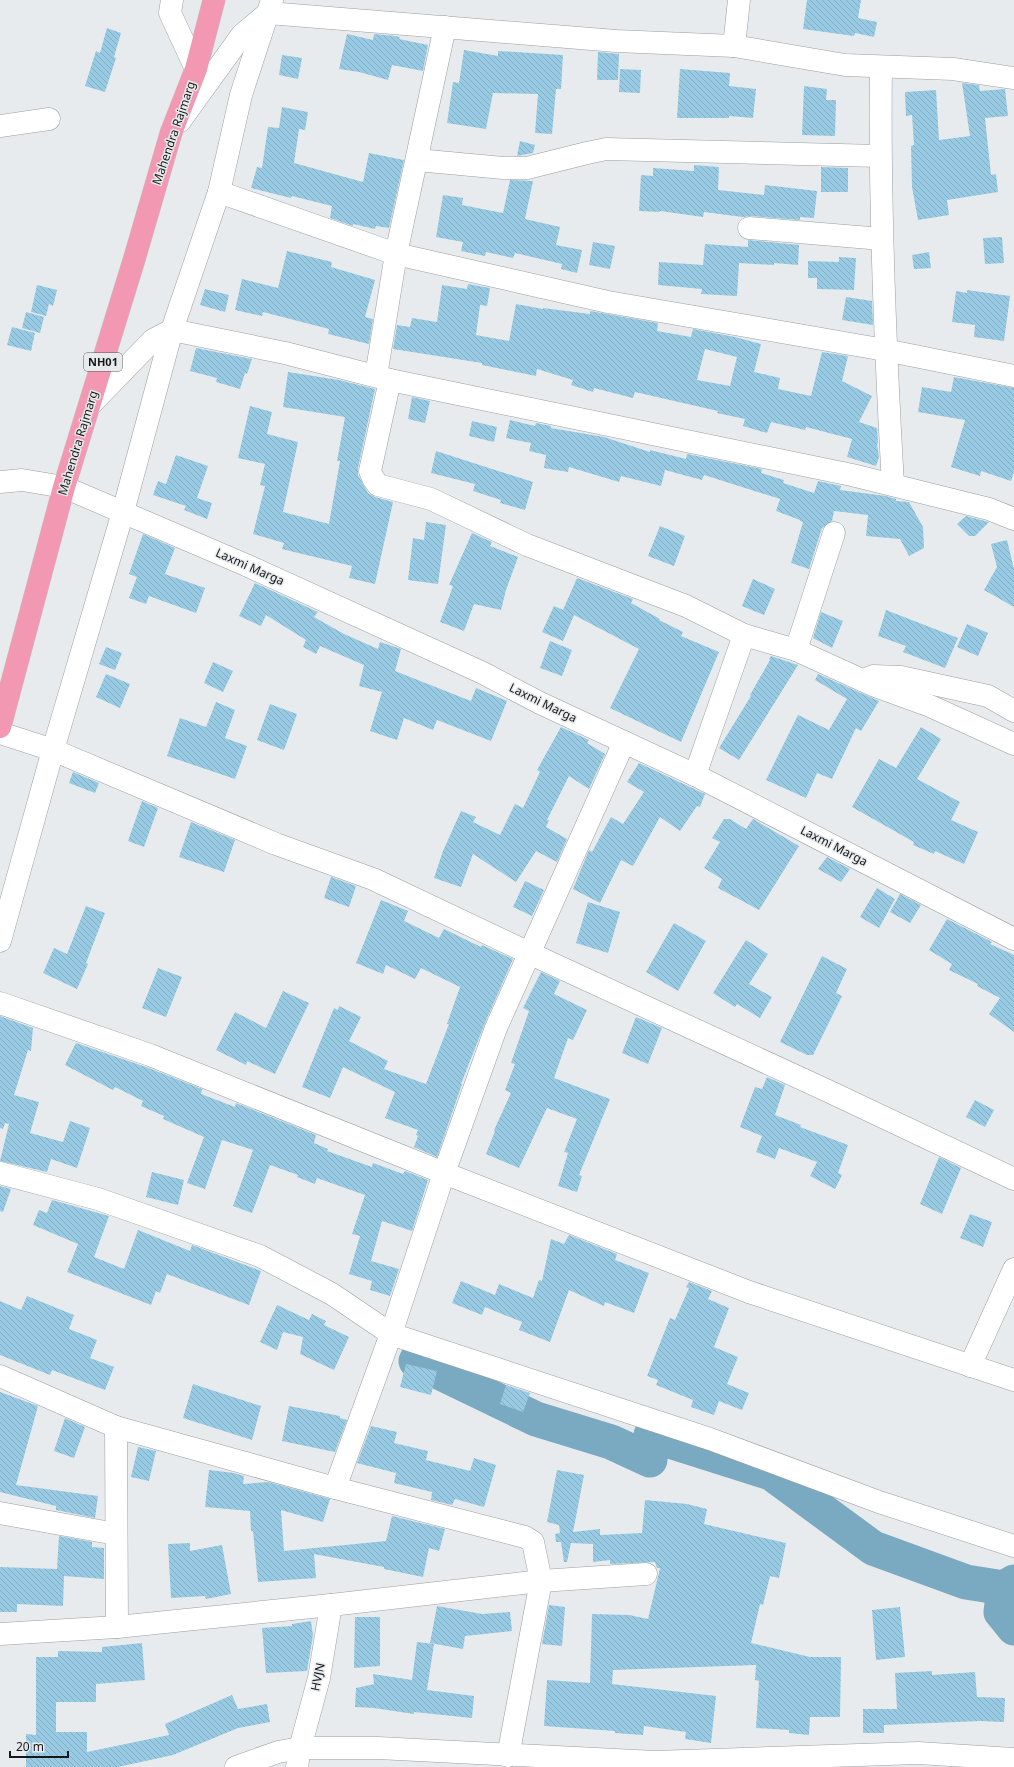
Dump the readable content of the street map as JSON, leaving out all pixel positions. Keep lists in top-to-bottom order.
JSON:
{
  "streets": {
    "highway": ["Mahendra Rajmarg", "NH01"],
    "street": ["Laxmi Marga", "HVJN"]
  },
  "crossings": [
    ["Mahendra Rajmarg", "Laxmi Marga"]
  ],
  "scale_bar": "20 m"
}
